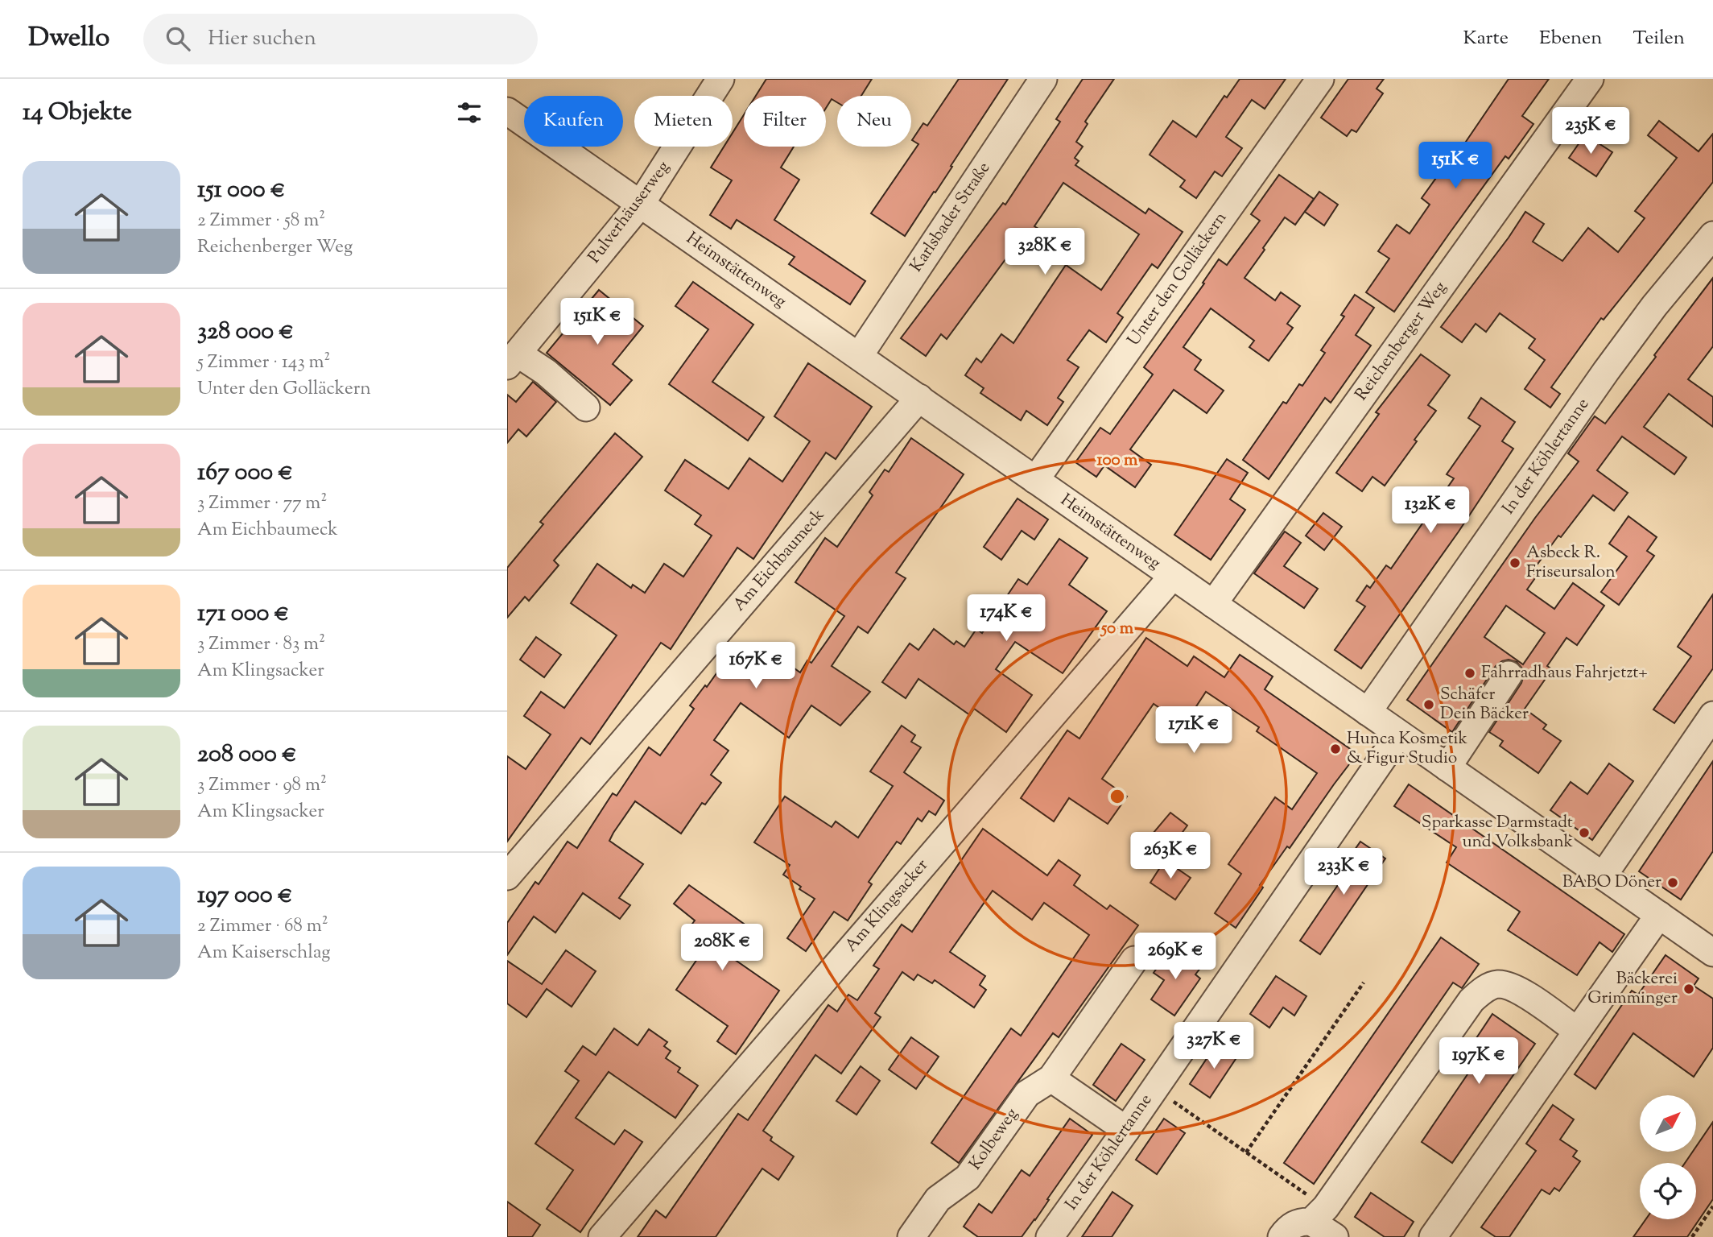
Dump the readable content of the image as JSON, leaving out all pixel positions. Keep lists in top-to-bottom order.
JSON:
{
  "streets": {
    "street": [
      "Pulverhäuserweg",
      "Karlsbader Straße",
      "Heimstättenweg",
      "Unter den Golläckern",
      "Reichenberger Weg",
      "In der Köhlertanne",
      "Am Eichbaumeck",
      "Am Klingsacker",
      "Kolbeweg"
    ]
  },
  "crossings": [
    ["Pulverhäuserweg", "Heimstättenweg"],
    ["Karlsbader Straße", "Heimstättenweg"],
    ["Heimstättenweg", "Unter den Golläckern"],
    ["Heimstättenweg", "Reichenberger Weg"],
    ["Heimstättenweg", "In der Köhlertanne"],
    ["Heimstättenweg", "Am Eichbaumeck"],
    ["Heimstättenweg", "Am Klingsacker"]
  ],
  "places": [
    "Asbeck R. Friseursalon",
    "Fahrradhaus Fahrjetzt+",
    "Schäfer Dein Bäcker",
    "Hunca Kosmetik & Figur Studio",
    "Sparkasse Darmstadt und Volksbank",
    "BABO Döner",
    "Bäckerei Grimminger"
  ],
  "north": "top right",
  "page": {
    "header": "Dwello",
    "search": "Hier suchen",
    "nav": ["Karte", "Ebenen", "Teilen"],
    "heading": "14 Objekte",
    "chip": [
      "Kaufen",
      "Mieten",
      "Filter",
      "Neu"
    ],
    "price": [
      "235K €",
      "151K €",
      "328K €",
      "151K €",
      "132K €",
      "174K €",
      "167K €",
      "171K €",
      "263K €",
      "233K €",
      "208K €",
      "269K €",
      "327K €",
      "197K €"
    ],
    "list": [
      {
        "name": "151 000 €",
        "note": "2 Zimmer · 58 m² · Reichenberger Weg"
      },
      {
        "name": "328 000 €",
        "note": "5 Zimmer · 143 m² · Unter den Golläckern"
      },
      {
        "name": "167 000 €",
        "note": "3 Zimmer · 77 m² · Am Eichbaumeck"
      },
      {
        "name": "171 000 €",
        "note": "3 Zimmer · 83 m² · Am Klingsacker"
      },
      {
        "name": "208 000 €",
        "note": "3 Zimmer · 98 m² · Am Klingsacker"
      },
      {
        "name": "197 000 €",
        "note": "2 Zimmer · 68 m² · Am Kaiserschlag"
      }
    ]
  },
  "rings": ["100 m", "50 m"]
}
